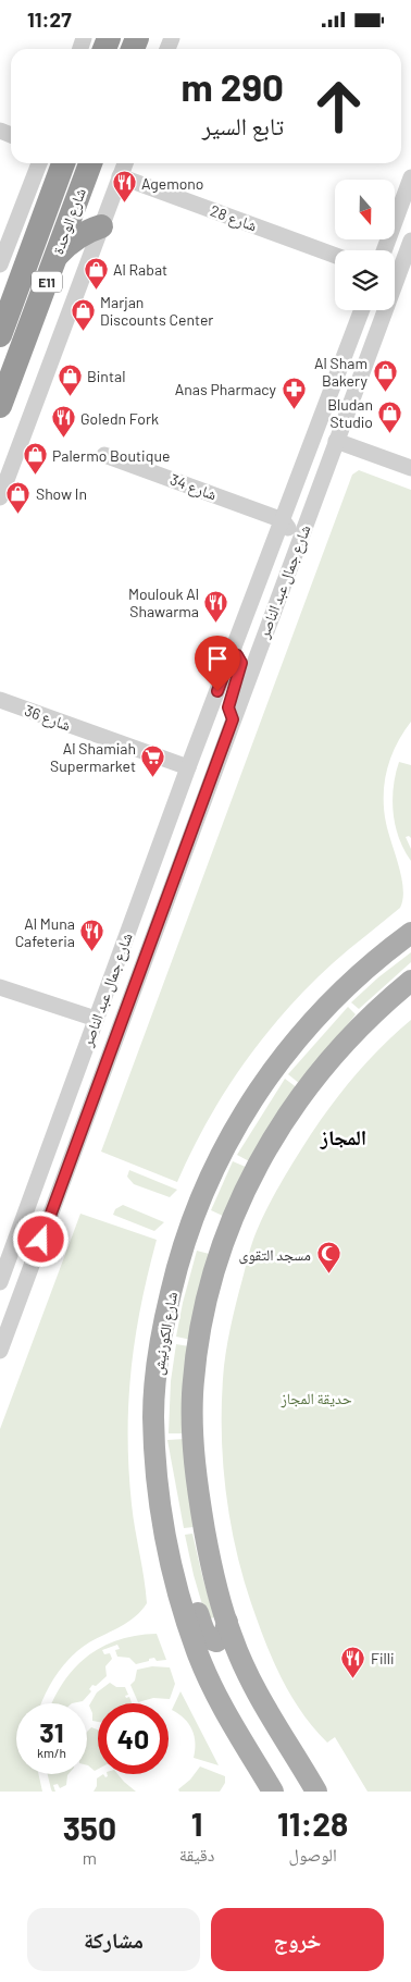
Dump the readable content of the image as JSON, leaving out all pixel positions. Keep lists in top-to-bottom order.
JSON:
{
  "streets": {
    "highway": ["شارع الوحدة", "E11"],
    "main road": ["شارع الكورنيش"],
    "street": [
      "شارع 28",
      "شارع 34",
      "شارع جمال عبد الناصر",
      "شارع 36"
    ]
  },
  "crossings": [
    ["شارع 34", "شارع جمال عبد الناصر"],
    ["شارع جمال عبد الناصر", "شارع 36"]
  ],
  "districts": ["المجاز"],
  "parks": ["حديقة المجاز"],
  "places": {
    "restaurant": [
      "Agemono",
      "Goledn Fork",
      "Moulouk Al Shawarma",
      "Al Muna Cafeteria",
      "Filli"
    ],
    "shop": [
      "Al Rabat",
      "Marjan Discounts Center",
      "Al Sham Bakery",
      "Bintal",
      "Bludan Studio",
      "Palermo Boutique",
      "Show In"
    ],
    "pharmacy": ["Anas Pharmacy"],
    "supermarket": ["Al Shamiah Supermarket"],
    "mosque": ["مسجد التقوى"]
  },
  "north": "bottom",
  "page": {
    "status": "11:27",
    "turn": ["290 m", "تابع السير"],
    "speed": "31 km/h",
    "limit": "40",
    "eta": [
      "11:28",
      "الوصول",
      "1",
      "دقيقة",
      "350",
      "m"
    ],
    "buttons": ["خروج", "مشاركة"]
  }
}
